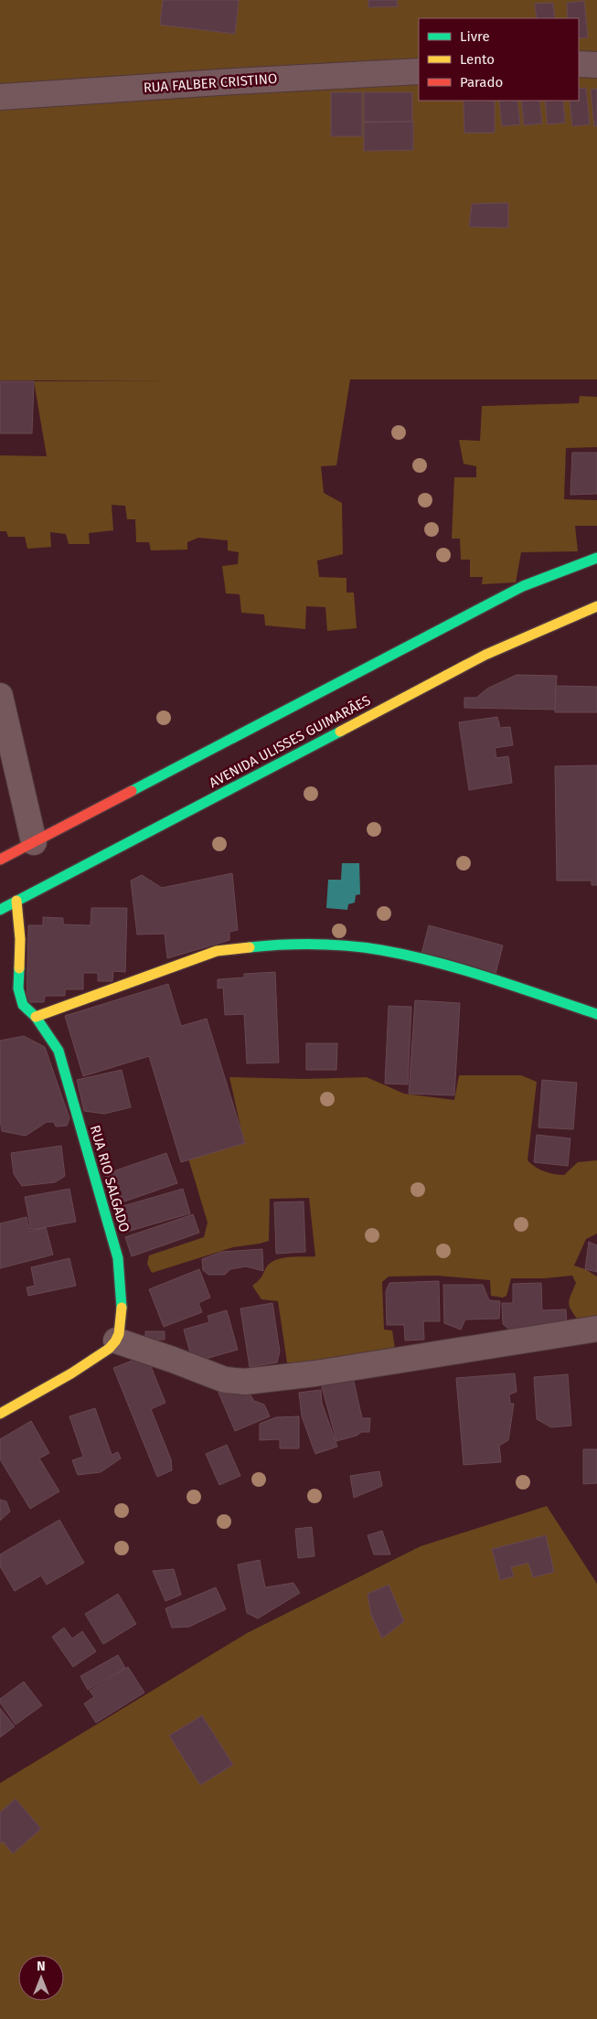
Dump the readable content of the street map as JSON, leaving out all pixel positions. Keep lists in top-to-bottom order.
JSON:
{
  "streets": {
    "main road": ["AVENIDA ULISSES GUIMARÃES", "RUA RIO SALGADO"],
    "street": ["RUA FALBER CRISTINO"]
  },
  "crossings": [
    ["AVENIDA ULISSES GUIMARÃES", "RUA RIO SALGADO"]
  ],
  "legend": ["Livre", "Lento", "Parado"],
  "north": "top"
}
